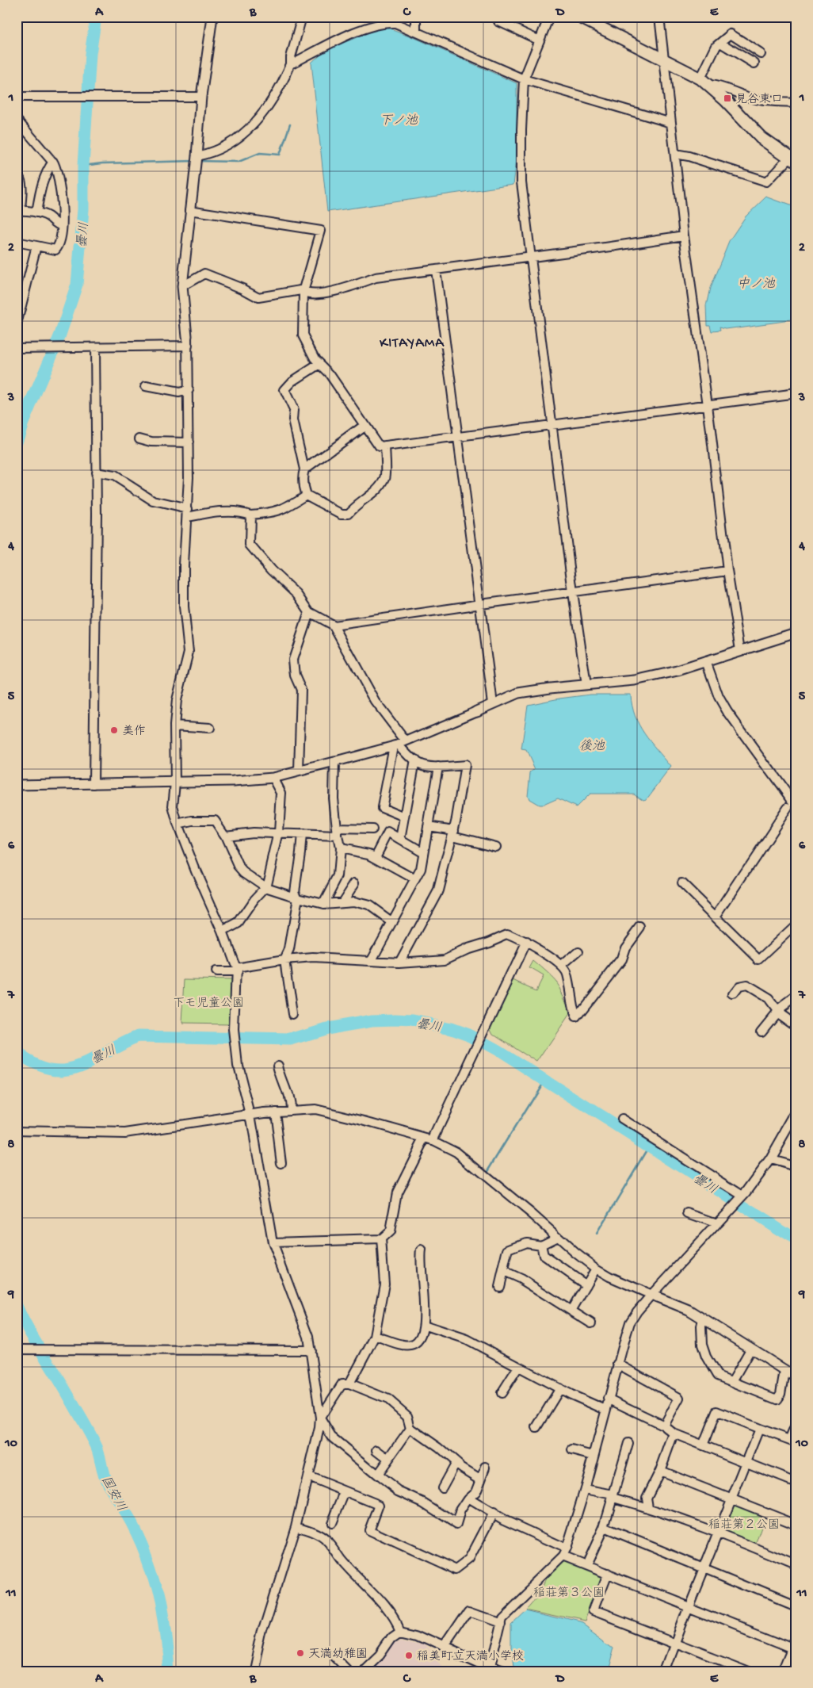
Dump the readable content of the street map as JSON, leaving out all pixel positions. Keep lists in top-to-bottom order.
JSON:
{
  "districts": ["KITAYAMA"],
  "water": [
    "下ノ池",
    "曇川",
    "中ノ池",
    "後池",
    "国安川"
  ],
  "parks": ["下モ児童公園", "稲荘第２公園", "稲荘第３公園"],
  "places": {
    "transit": ["見谷東口"],
    "other": ["美作", "天満幼稚園", "稲美町立天満小学校"]
  },
  "grid": {
    "columns": [
      "A",
      "B",
      "C",
      "D",
      "E"
    ],
    "rows": [
      "1",
      "2",
      "3",
      "4",
      "5",
      "6",
      "7",
      "8",
      "9",
      "10",
      "11"
    ]
  }
}
